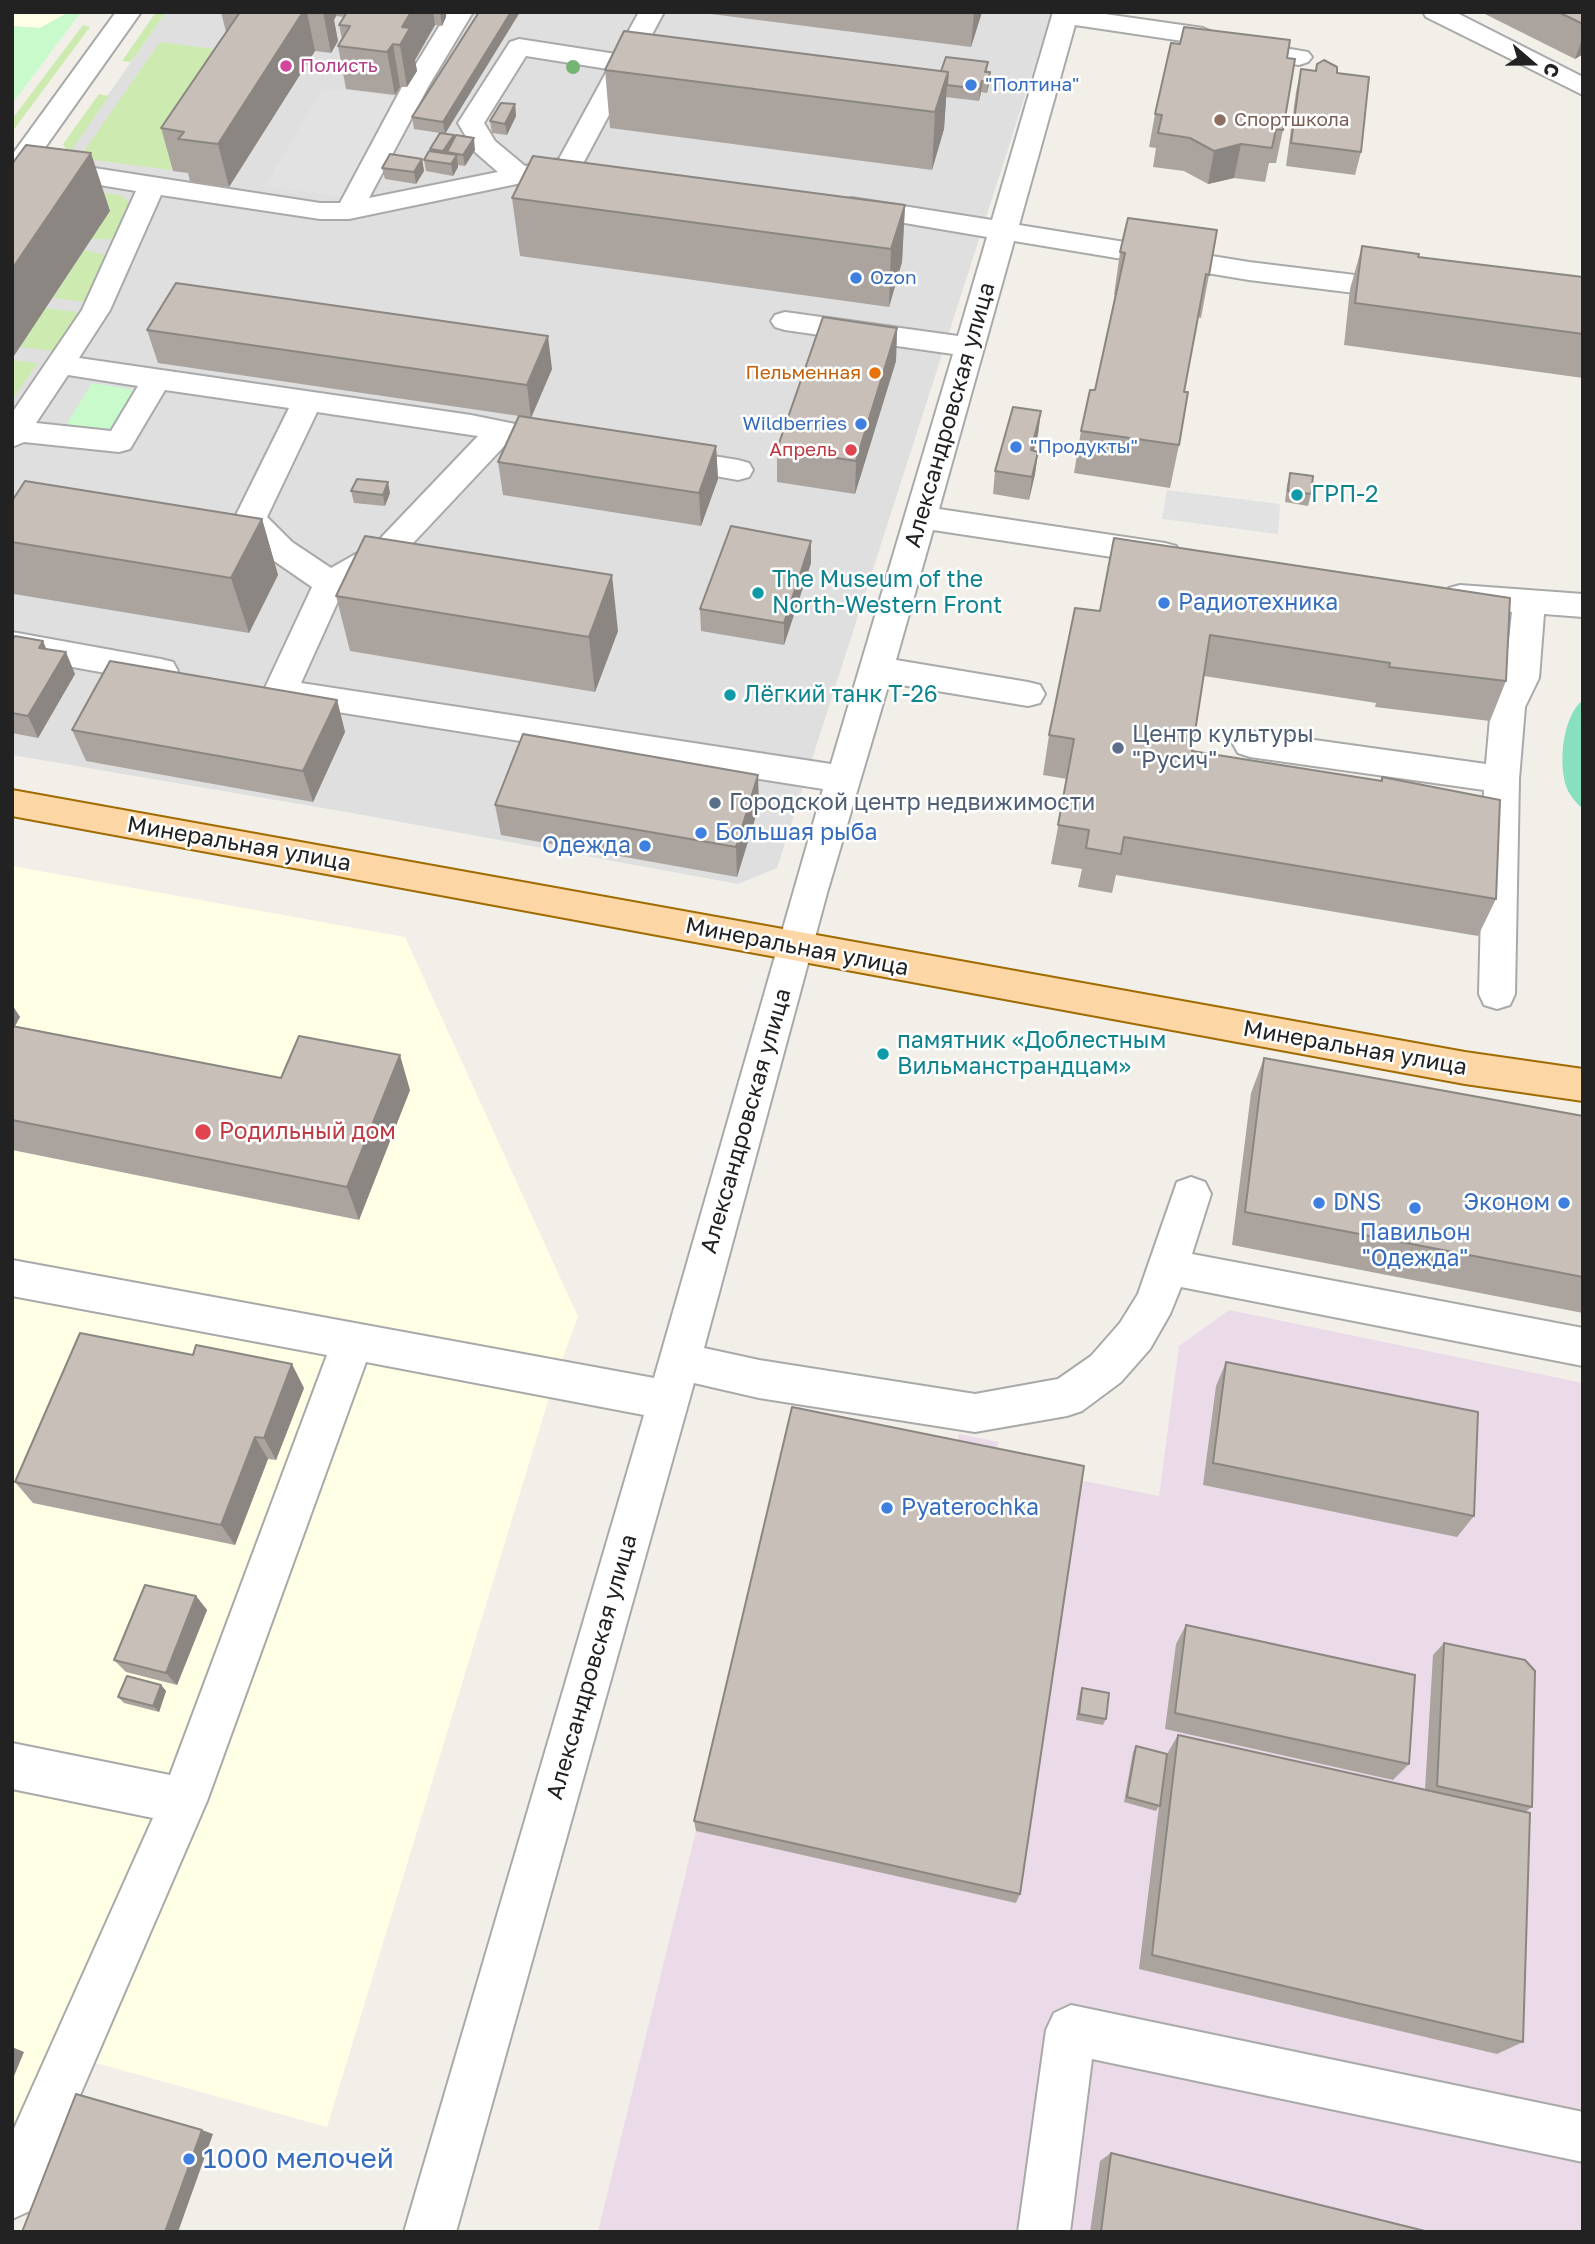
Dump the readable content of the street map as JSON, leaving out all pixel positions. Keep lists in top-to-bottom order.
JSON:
{
  "streets": {
    "main road": ["Минеральная улица"],
    "street": ["Александровская улица"]
  },
  "crossings": [
    ["Александровская улица", "Минеральная улица"]
  ],
  "places": [
    "Полисть",
    "\"Полтина\"",
    "Спортшкола",
    "Ozon",
    "Пельменная",
    "Wildberries",
    "\"Продукты\"",
    "Апрель",
    "ГРП-2",
    "The Museum of the North-Western Front",
    "Радиотехника",
    "Лёгкий танк Т-26",
    "Центр культуры \"Русич\"",
    "Городской центр недвижимости",
    "Большая рыба",
    "Одежда",
    "памятник «Доблестным Вильманстрандцам»",
    "Родильный дом",
    "DNS",
    "Эконом",
    "Павильон \"Одежда\"",
    "Pyaterochka",
    "1000 мелочей"
  ],
  "north": "right"
}
